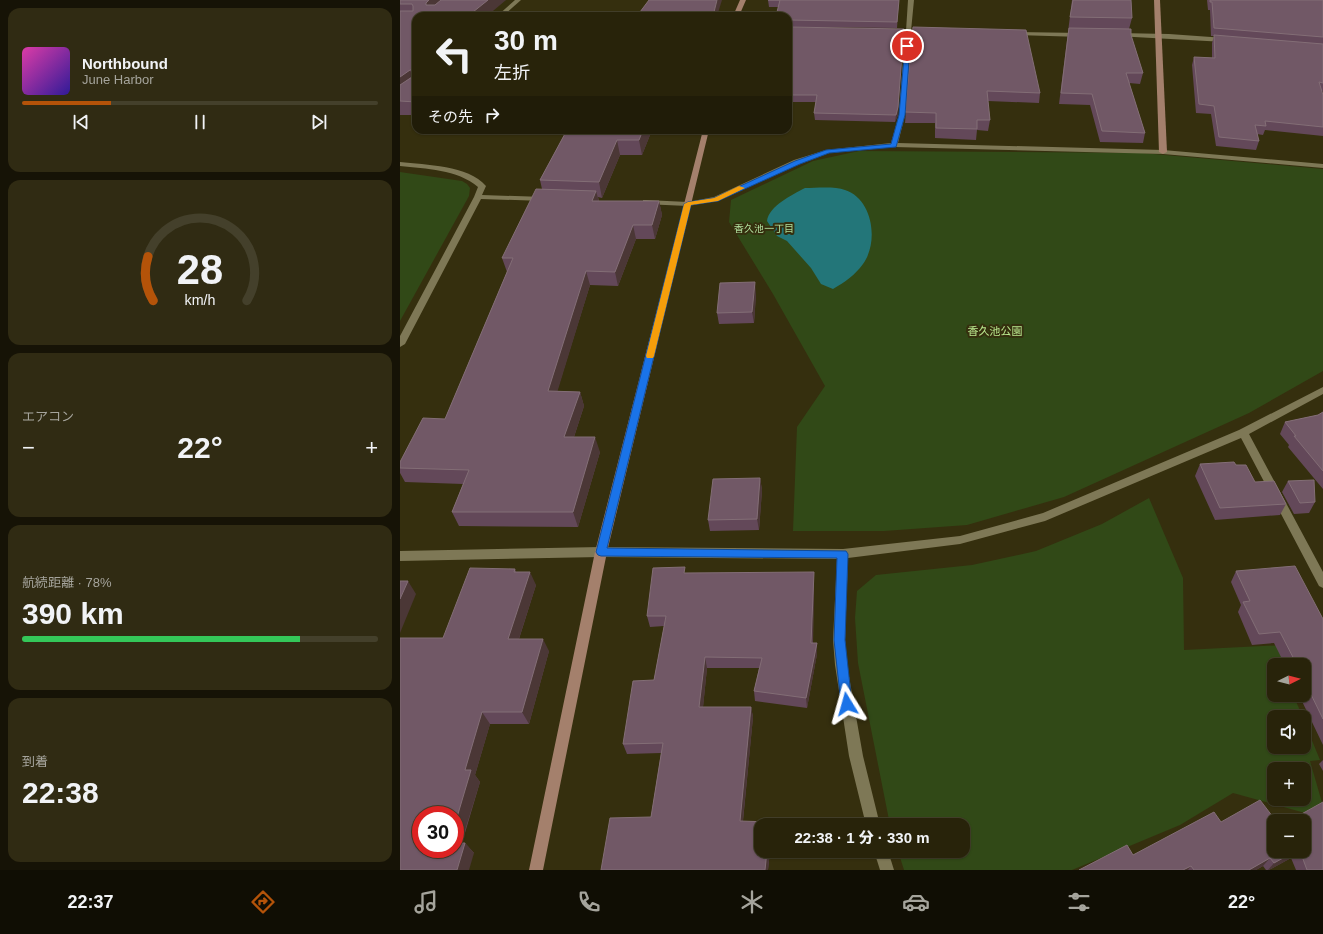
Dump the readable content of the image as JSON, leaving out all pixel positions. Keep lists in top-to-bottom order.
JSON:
{
  "districts": ["香久池一丁目"],
  "parks": ["香久池公園"],
  "north": "right",
  "page": {
    "turn": ["30 m", "左折"],
    "song": ["Northbound", "June Harbor"],
    "then": "その先",
    "tile": [
      "エアコン",
      ["航続距離 · 78%", "390 km"],
      ["到着", "22:38"]
    ],
    "heat": ["−", "22°", "+"],
    "map_buttons": ["+", "−"],
    "limit": "30",
    "trip": "22:38 · 1 分 · 330 m",
    "tabs": ["22:37", "22°"],
    "gauge": ["28", "km/h"]
  }
}
